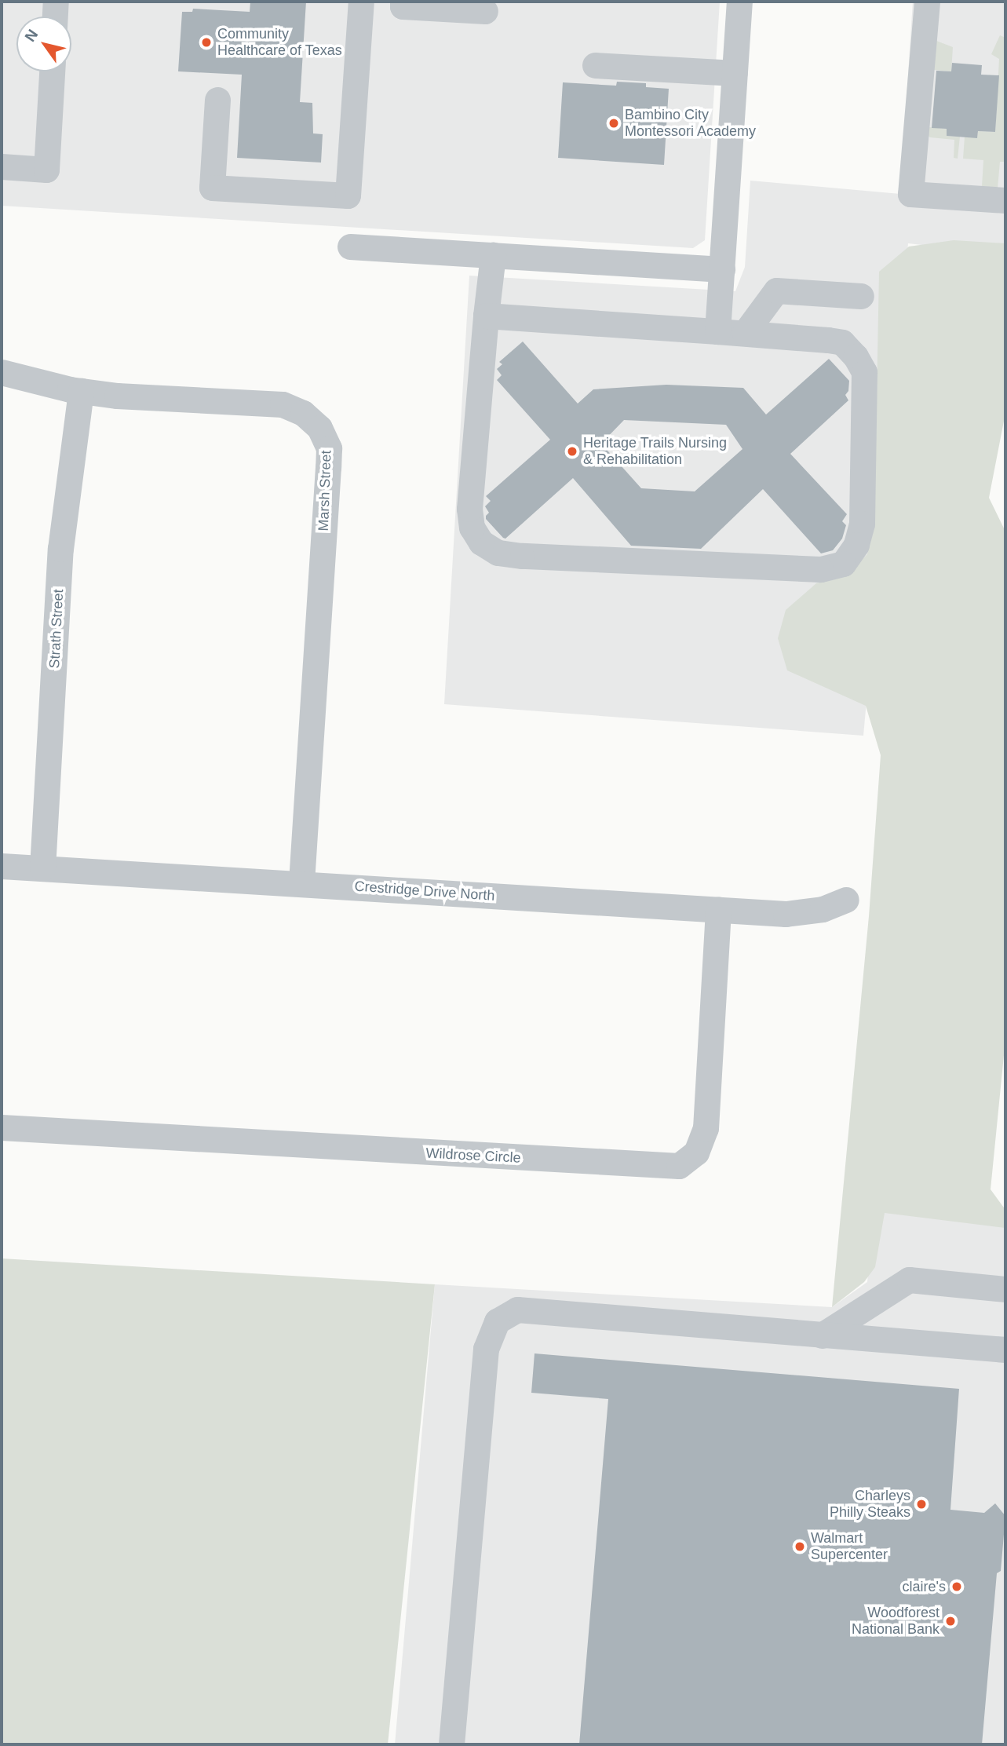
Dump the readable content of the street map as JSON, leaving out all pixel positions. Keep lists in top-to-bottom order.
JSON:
{
  "streets": {
    "street": [
      "Marsh Street",
      "Strath Street",
      "Crestridge Drive North",
      "Wildrose Circle"
    ]
  },
  "crossings": [
    ["Marsh Street", "Strath Street"],
    ["Marsh Street", "Crestridge Drive North"],
    ["Strath Street", "Crestridge Drive North"],
    ["Crestridge Drive North", "Wildrose Circle"]
  ],
  "places": [
    "Community Healthcare of Texas",
    "Bambino City Montessori Academy",
    "Heritage Trails Nursing & Rehabilitation",
    "Charleys Philly Steaks",
    "Walmart Supercenter",
    "claire's",
    "Woodforest National Bank"
  ],
  "north": "top left"
}
